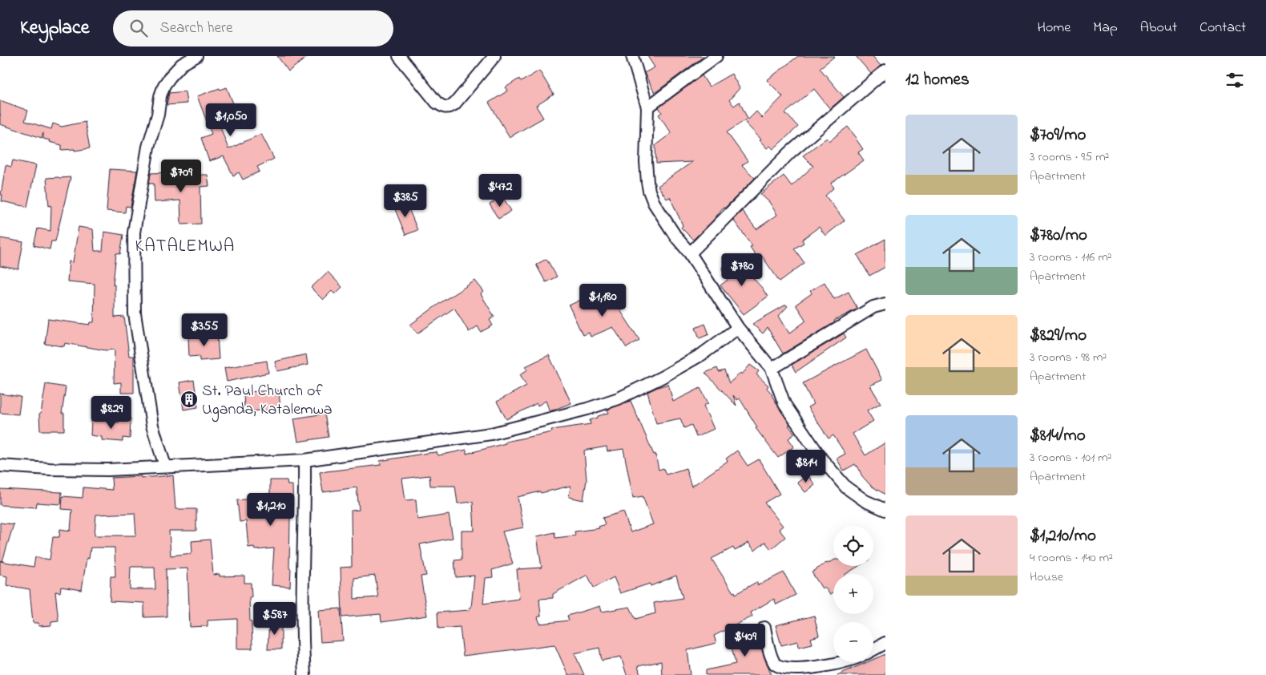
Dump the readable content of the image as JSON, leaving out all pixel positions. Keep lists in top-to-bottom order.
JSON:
{
  "districts": ["KATALEMWA"],
  "places": {
    "building": ["St. Paul Church of Uganda, Katalemwa"]
  },
  "page": {
    "header": "Keyplace",
    "search": "Search here",
    "nav": [
      "Home",
      "Map",
      "About",
      "Contact"
    ],
    "heading": "12 homes",
    "price": [
      "$1,050",
      "$709",
      "$472",
      "$385",
      "$780",
      "$1,180",
      "$355",
      "$829",
      "$814",
      "$1,210",
      "$587",
      "$409"
    ],
    "list": [
      {
        "name": "$709/mo",
        "note": "3 rooms · 95 m² · Apartment"
      },
      {
        "name": "$780/mo",
        "note": "3 rooms · 116 m² · Apartment"
      },
      {
        "name": "$829/mo",
        "note": "3 rooms · 98 m² · Apartment"
      },
      {
        "name": "$814/mo",
        "note": "3 rooms · 101 m² · Apartment"
      },
      {
        "name": "$1,210/mo",
        "note": "4 rooms · 140 m² · House"
      }
    ],
    "map_buttons": ["+", "−"]
  }
}
